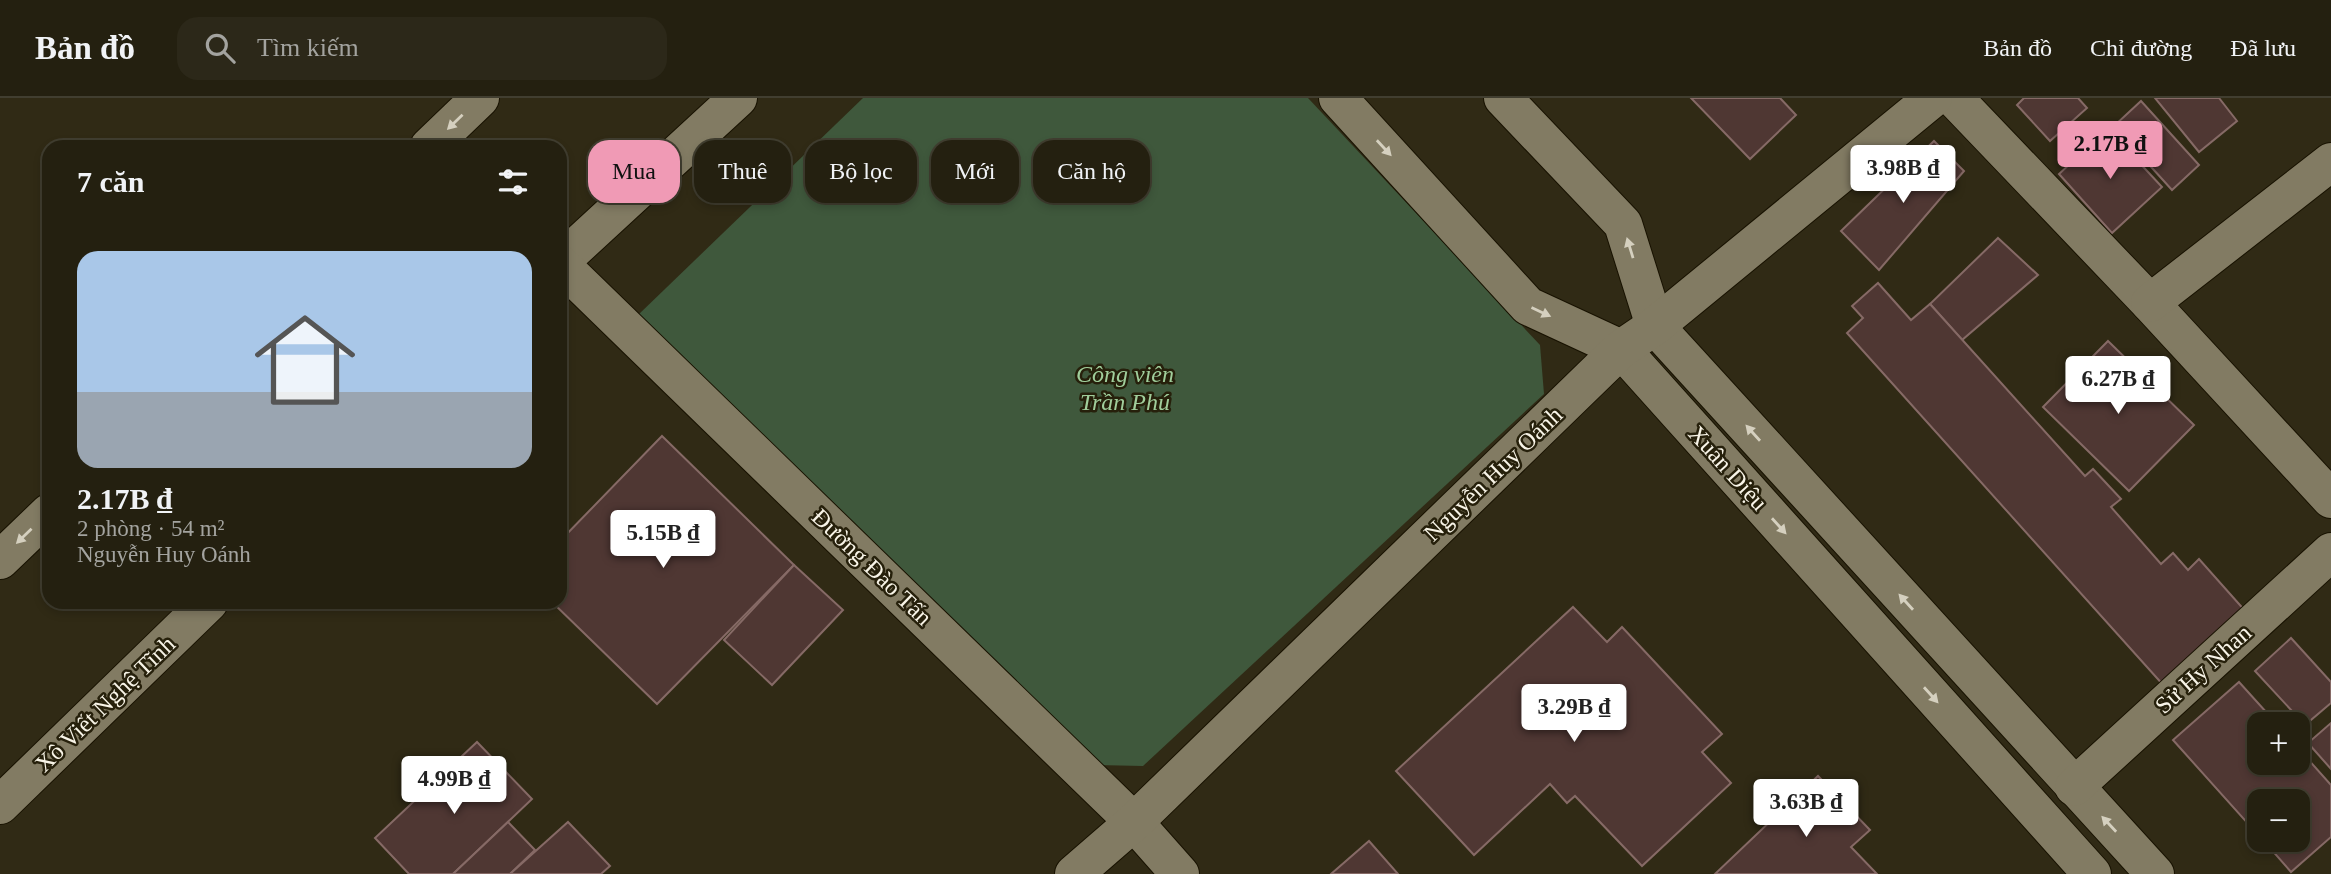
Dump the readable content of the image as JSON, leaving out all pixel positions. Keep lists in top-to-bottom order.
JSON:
{
  "streets": {
    "street": [
      "Xuân Diệu",
      "Nguyễn Huy Oánh",
      "Đường Đào Tấn",
      "Sử Hy Nhan",
      "Xô Viết Nghệ Tĩnh"
    ]
  },
  "crossings": [
    ["Xuân Diệu", "Nguyễn Huy Oánh"],
    ["Xuân Diệu", "Sử Hy Nhan"],
    ["Nguyễn Huy Oánh", "Đường Đào Tấn"]
  ],
  "parks": ["Công viên Trần Phú"],
  "page": {
    "header": "Bản đồ",
    "search": "Tìm kiếm",
    "nav": ["Bản đồ", "Chỉ đường", "Đã lưu"],
    "price": [
      "2.17B ₫",
      "3.98B ₫",
      "6.27B ₫",
      "5.15B ₫",
      "3.29B ₫",
      "4.99B ₫",
      "3.63B ₫"
    ],
    "chip": [
      "Mua",
      "Thuê",
      "Bộ lọc",
      "Mới",
      "Căn hộ"
    ],
    "heading": "7 căn",
    "list": [
      {
        "name": "2.17B ₫",
        "note": "2 phòng · 54 m² · Nguyễn Huy Oánh"
      }
    ],
    "map_buttons": ["+", "−"]
  }
}
